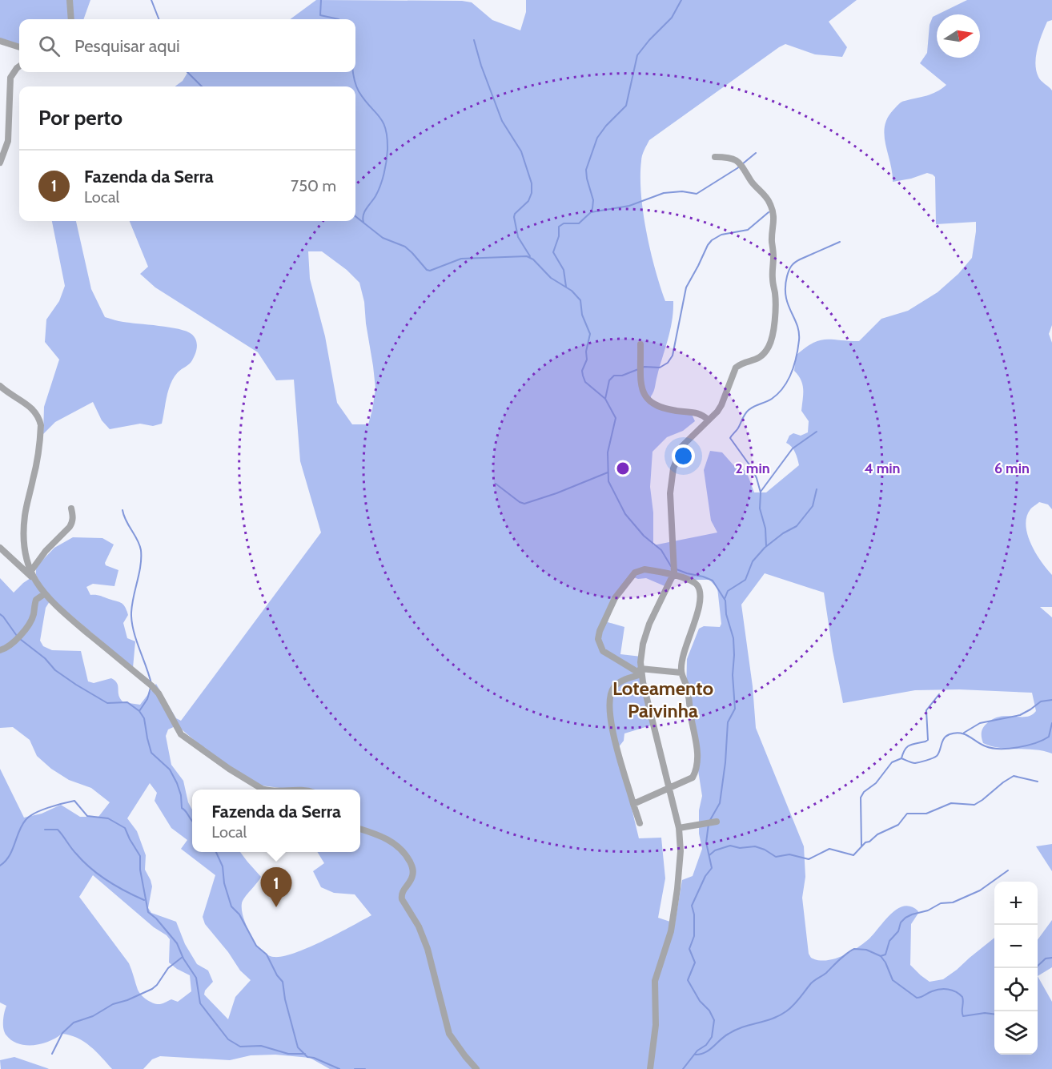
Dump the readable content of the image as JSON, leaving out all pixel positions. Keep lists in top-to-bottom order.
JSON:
{
  "districts": ["Loteamento Paivinha"],
  "north": "right",
  "page": {
    "search": "Pesquisar aqui",
    "heading": "Por perto",
    "list": [
      {
        "mark": "1",
        "name": "Fazenda da Serra",
        "note": "Local",
        "value": "750 m"
      }
    ],
    "popup": ["Fazenda da Serra", "Local"],
    "pins": "1",
    "map_buttons": ["+", "−"]
  },
  "rings": ["2 min", "4 min", "6 min"]
}
